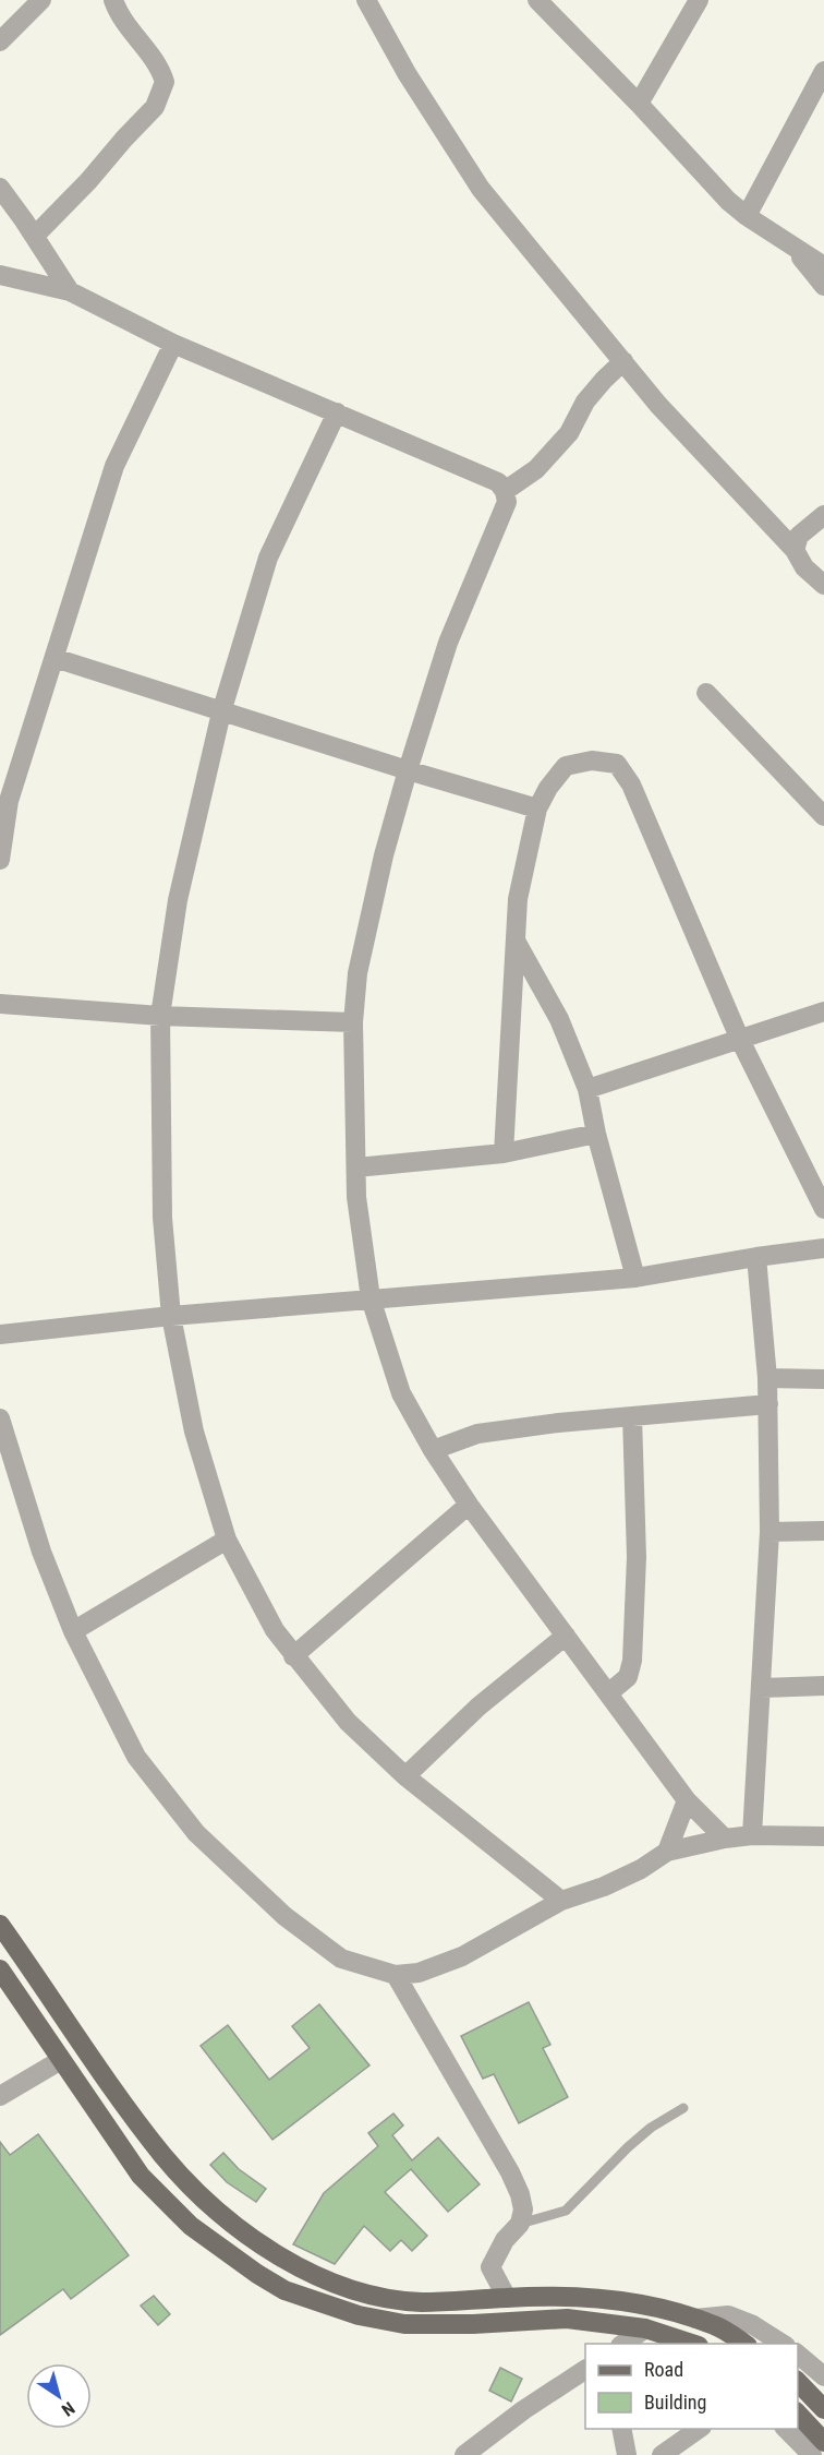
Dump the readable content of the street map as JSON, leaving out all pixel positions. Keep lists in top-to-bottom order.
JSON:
{
  "legend": ["Road", "Building"],
  "north": "bottom right"
}
